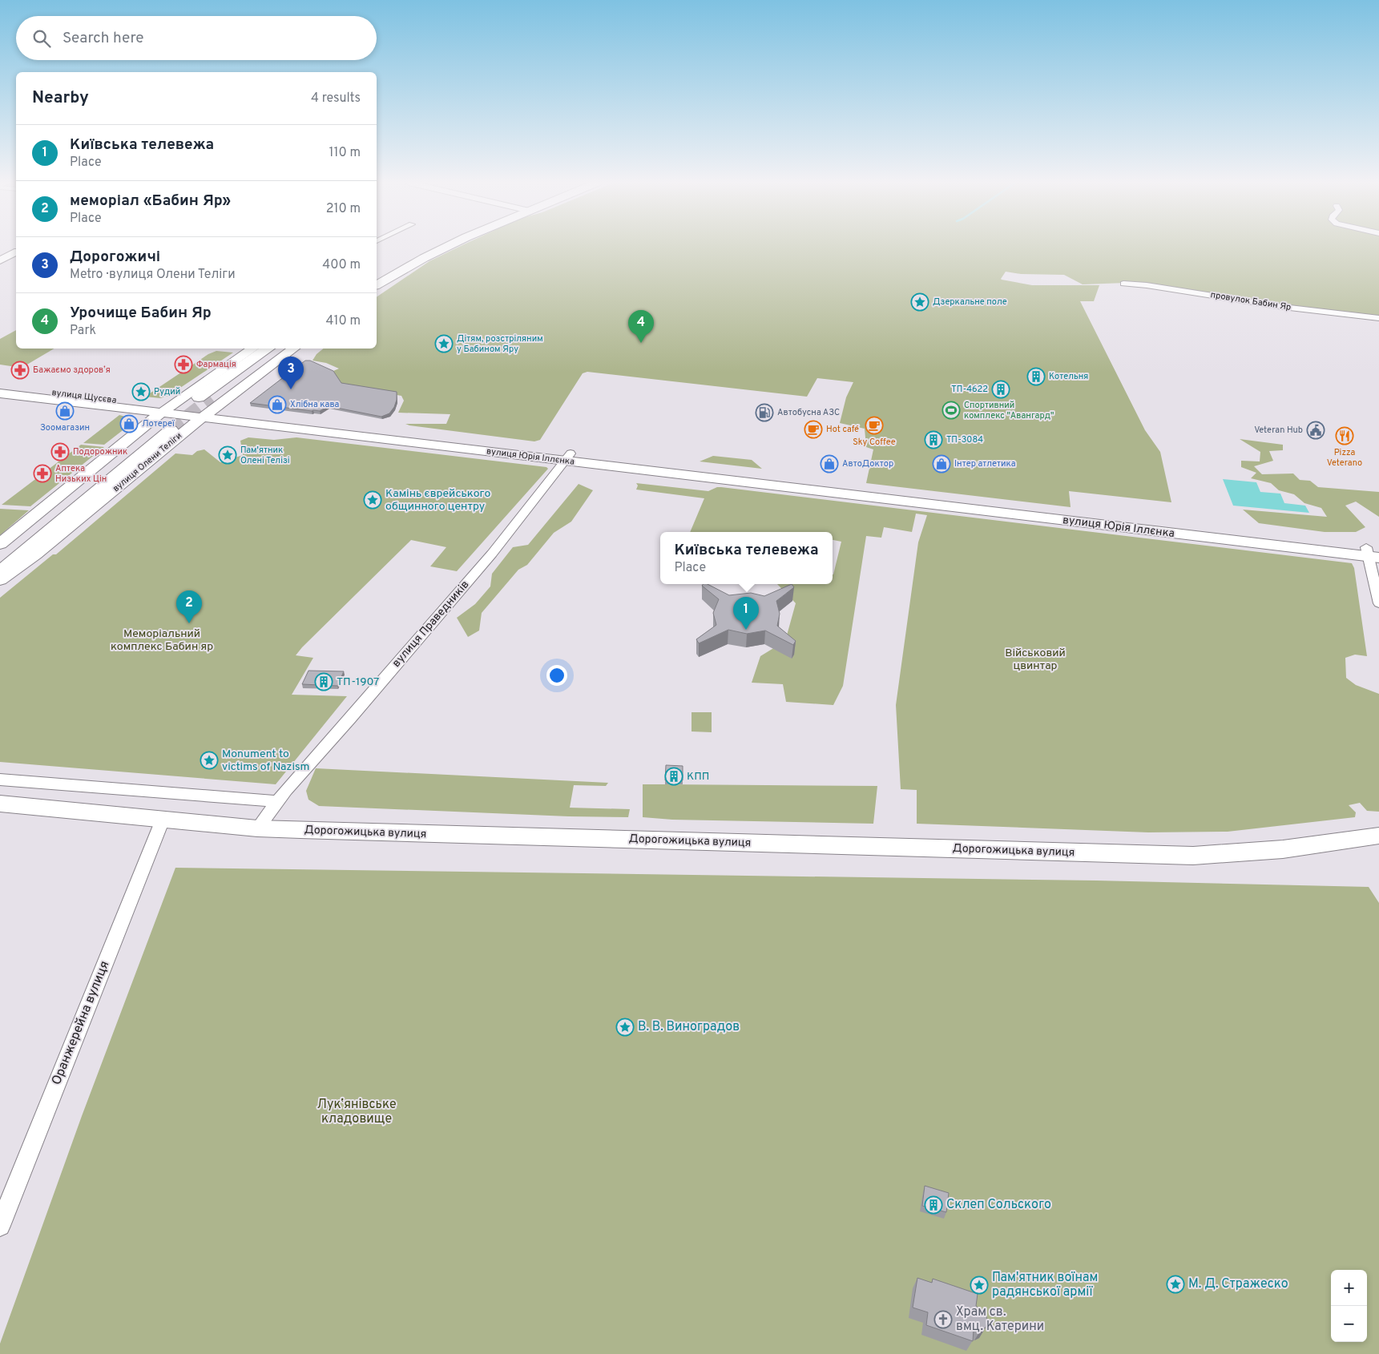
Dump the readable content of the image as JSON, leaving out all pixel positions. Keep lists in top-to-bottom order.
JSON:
{
  "streets": {
    "main road": [
      "вулиця Щусєва",
      "вулиця Юрія Іллєнка",
      "вулиця Олени Теліги",
      "Дорогожицька вулиця"
    ],
    "street": ["провулок Бабин Яр", "вулиця Праведників", "Оранжерейна вулиця"]
  },
  "crossings": [
    ["вулиця Щусєва", "вулиця Юрія Іллєнка"],
    ["вулиця Щусєва", "вулиця Олени Теліги"],
    ["вулиця Юрія Іллєнка", "вулиця Олени Теліги"],
    ["вулиця Юрія Іллєнка", "вулиця Праведників"],
    ["вулиця Праведників", "Дорогожицька вулиця"],
    ["Дорогожицька вулиця", "Оранжерейна вулиця"]
  ],
  "parks": ["Меморіальний комплекс Бабин яр", "Військовий цвинтар", "Лукʼянівське кладовище"],
  "places": {
    "place": [
      "Дзеркальне поле",
      "Дітям, розстріляним у Бабином Яру",
      "Рудий",
      "Пам'ятник Олені Телізі",
      "Камінь єврейського общинного центру",
      "Monument to victims of Nazism",
      "В. В. Виноградов",
      "М. Д. Стражеско",
      "Пам'ятник воїнам радянської армії"
    ],
    "pharmacy": [
      "Фармація",
      "Бажаємо здоровʼя",
      "Подорожник",
      "Аптека Низьких Цін"
    ],
    "building": [
      "Котельня",
      "ТП-4622",
      "ТП-3084",
      "ТП-1907",
      "КПП",
      "Склеп Сольского"
    ],
    "shop": [
      "Хлібна кава",
      "Зоомагазин",
      "Лотереї",
      "АвтоДоктор",
      "Інтер атлетика"
    ],
    "sports": ["Спортивний комплекс \"Авангард\""],
    "fuel station": ["Автобусна АЗС"],
    "cafe": ["Sky Coffee", "Hot café"],
    "public building": ["Veteran Hub"],
    "restaurant": ["Pizza Veterano"],
    "church": ["Храм св. вмц. Катерини"]
  },
  "page": {
    "search": "Search here",
    "heading": ["Nearby", "4 results"],
    "list": [
      {
        "mark": "1",
        "name": "Київська телевежа",
        "note": "Place",
        "value": "110 m"
      },
      {
        "mark": "2",
        "name": "меморіал «Бабин Яр»",
        "note": "Place",
        "value": "210 m"
      },
      {
        "mark": "3",
        "name": "Дорогожичі",
        "note": "Metro · вулиця Олени Теліги",
        "value": "400 m"
      },
      {
        "mark": "4",
        "name": "Урочище Бабин Яр",
        "note": "Park",
        "value": "410 m"
      }
    ],
    "pins": [
      "4",
      "3",
      "2",
      "1"
    ],
    "popup": ["Київська телевежа", "Place"],
    "map_buttons": ["+", "−"]
  }
}
